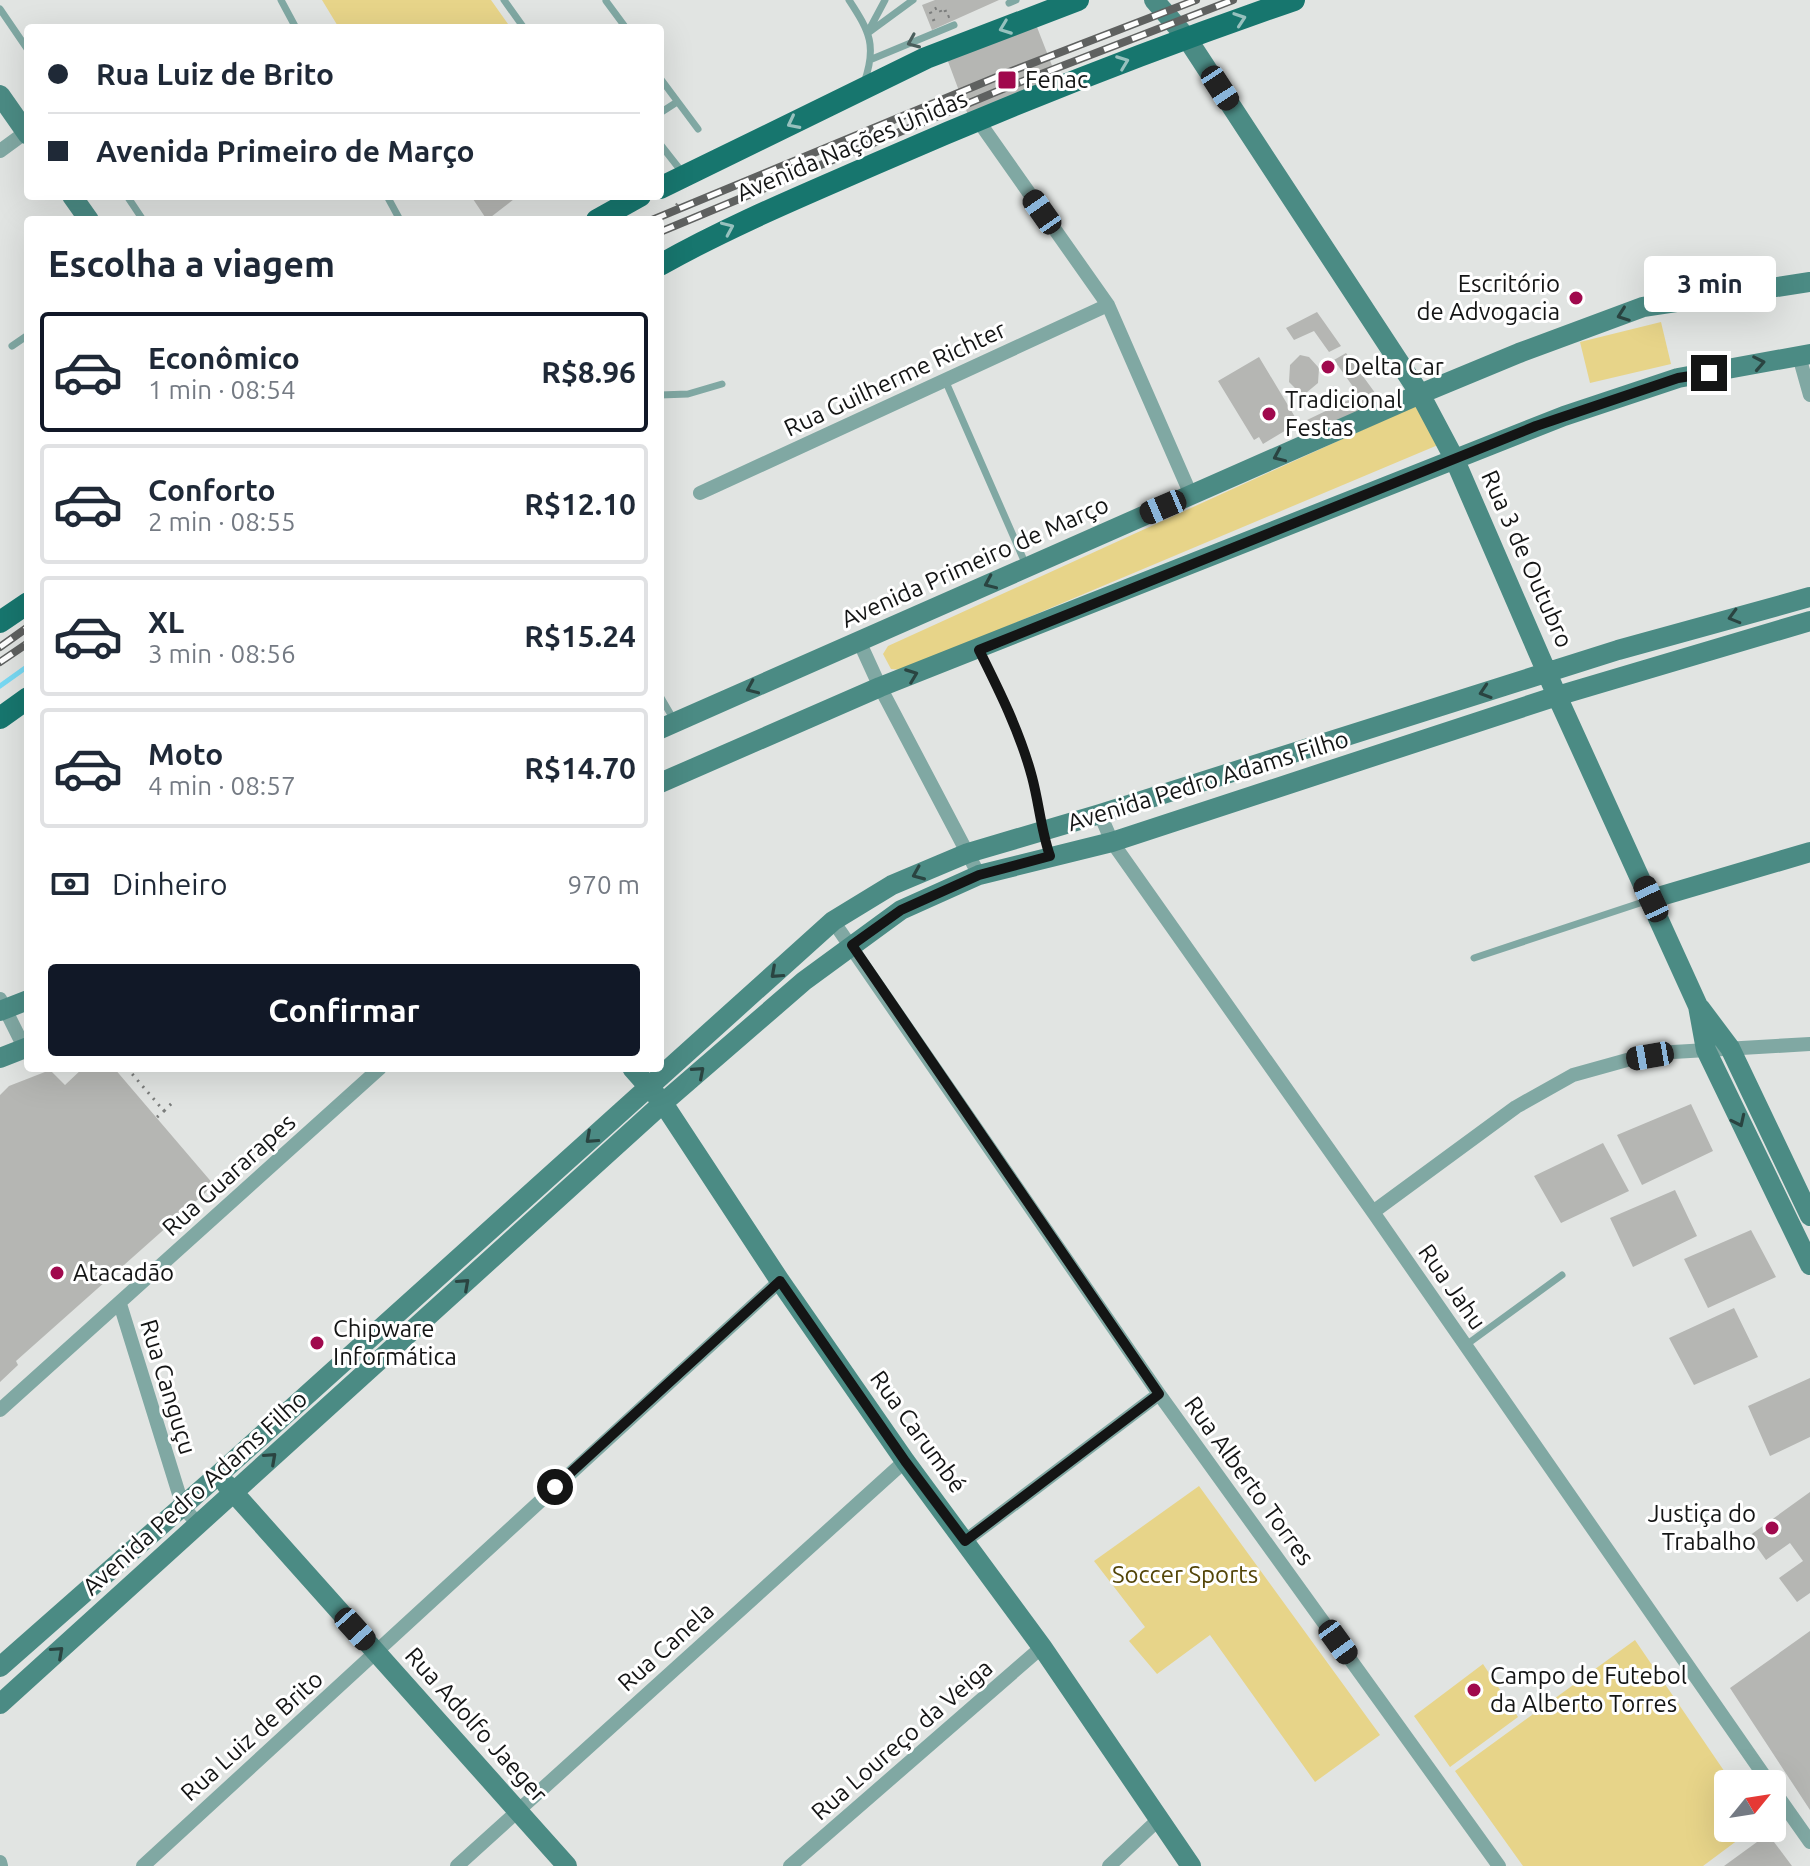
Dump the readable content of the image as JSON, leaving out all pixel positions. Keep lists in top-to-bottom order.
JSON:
{
  "streets": {
    "main road": [
      "Avenida Nações Unidas",
      "Rua 3 de Outubro",
      "Avenida Primeiro de Março",
      "Avenida Pedro Adams Filho",
      "Rua Carumbé",
      "Rua Adolfo Jaeger"
    ],
    "street": [
      "Rua Guilherme Richter",
      "Rua Guararapes",
      "Rua Jahu",
      "Rua Canguçu",
      "Rua Alberto Torres",
      "Rua Canela",
      "Rua Luiz de Brito",
      "Rua Loureço da Veiga"
    ]
  },
  "crossings": [
    ["Avenida Nações Unidas", "Rua 3 de Outubro"],
    ["Rua 3 de Outubro", "Avenida Primeiro de Março"],
    ["Rua 3 de Outubro", "Avenida Pedro Adams Filho"],
    ["Avenida Pedro Adams Filho", "Rua Jahu"],
    ["Avenida Pedro Adams Filho", "Rua Canguçu"],
    ["Avenida Pedro Adams Filho", "Rua Carumbé"],
    ["Avenida Pedro Adams Filho", "Rua Alberto Torres"],
    ["Avenida Pedro Adams Filho", "Rua Adolfo Jaeger"],
    ["Rua Guararapes", "Rua Canguçu"],
    ["Rua Carumbé", "Rua Canela"],
    ["Rua Carumbé", "Rua Luiz de Brito"],
    ["Rua Carumbé", "Rua Loureço da Veiga"],
    ["Rua Canela", "Rua Adolfo Jaeger"],
    ["Rua Adolfo Jaeger", "Rua Luiz de Brito"]
  ],
  "parks": ["Soccer Sports"],
  "places": {
    "transit": ["Fenac"],
    "other": [
      "Escritório de Advogacia",
      "Delta Car",
      "Tradicional Festas",
      "Atacadão",
      "Chipware Informática",
      "Justiça do Trabalho",
      "Campo de Futebol da Alberto Torres"
    ]
  },
  "north": "top right",
  "page": {
    "banner": ["Rua Luiz de Brito", "Avenida Primeiro de Março"],
    "heading": "Escolha a viagem",
    "bubble": "3 min",
    "list": [
      {
        "name": "Econômico",
        "note": "1 min · 08:54",
        "value": "R$8.96"
      },
      {
        "name": "Conforto",
        "note": "2 min · 08:55",
        "value": "R$12.10"
      },
      {
        "name": "XL",
        "note": "3 min · 08:56",
        "value": "R$15.24"
      },
      {
        "name": "Moto",
        "note": "4 min · 08:57",
        "value": "R$14.70"
      }
    ],
    "pay": ["Dinheiro", "970 m"],
    "buttons": "Confirmar"
  }
}
